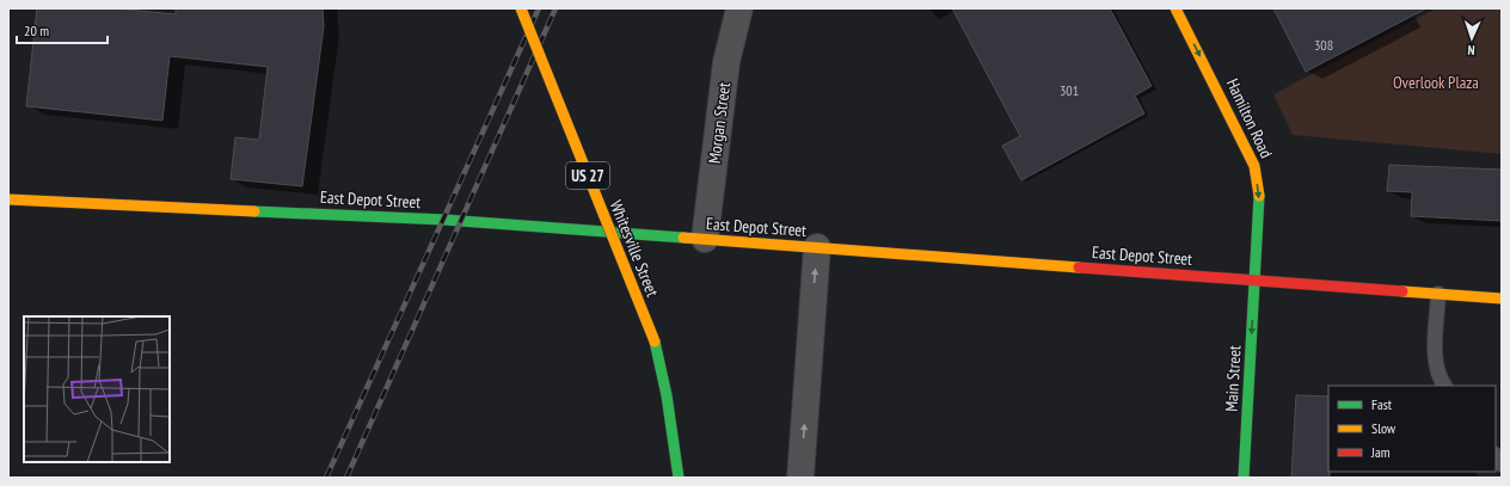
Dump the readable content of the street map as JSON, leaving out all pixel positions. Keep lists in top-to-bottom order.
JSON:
{
  "streets": {
    "main road": [
      "Hamilton Road",
      "US 27",
      "East Depot Street",
      "Whitesville Street",
      "Main Street"
    ],
    "street": ["Morgan Street"]
  },
  "crossings": [
    ["Hamilton Road", "East Depot Street"],
    ["Hamilton Road", "Main Street"],
    ["Morgan Street", "East Depot Street"],
    ["East Depot Street", "Main Street"]
  ],
  "one_way": ["Hamilton Road", "Main Street"],
  "parks": ["Overlook Plaza"],
  "house_numbers": ["308", "301"],
  "legend": ["Fast", "Slow", "Jam"],
  "scale_bar": "20 m",
  "north": "bottom"
}
